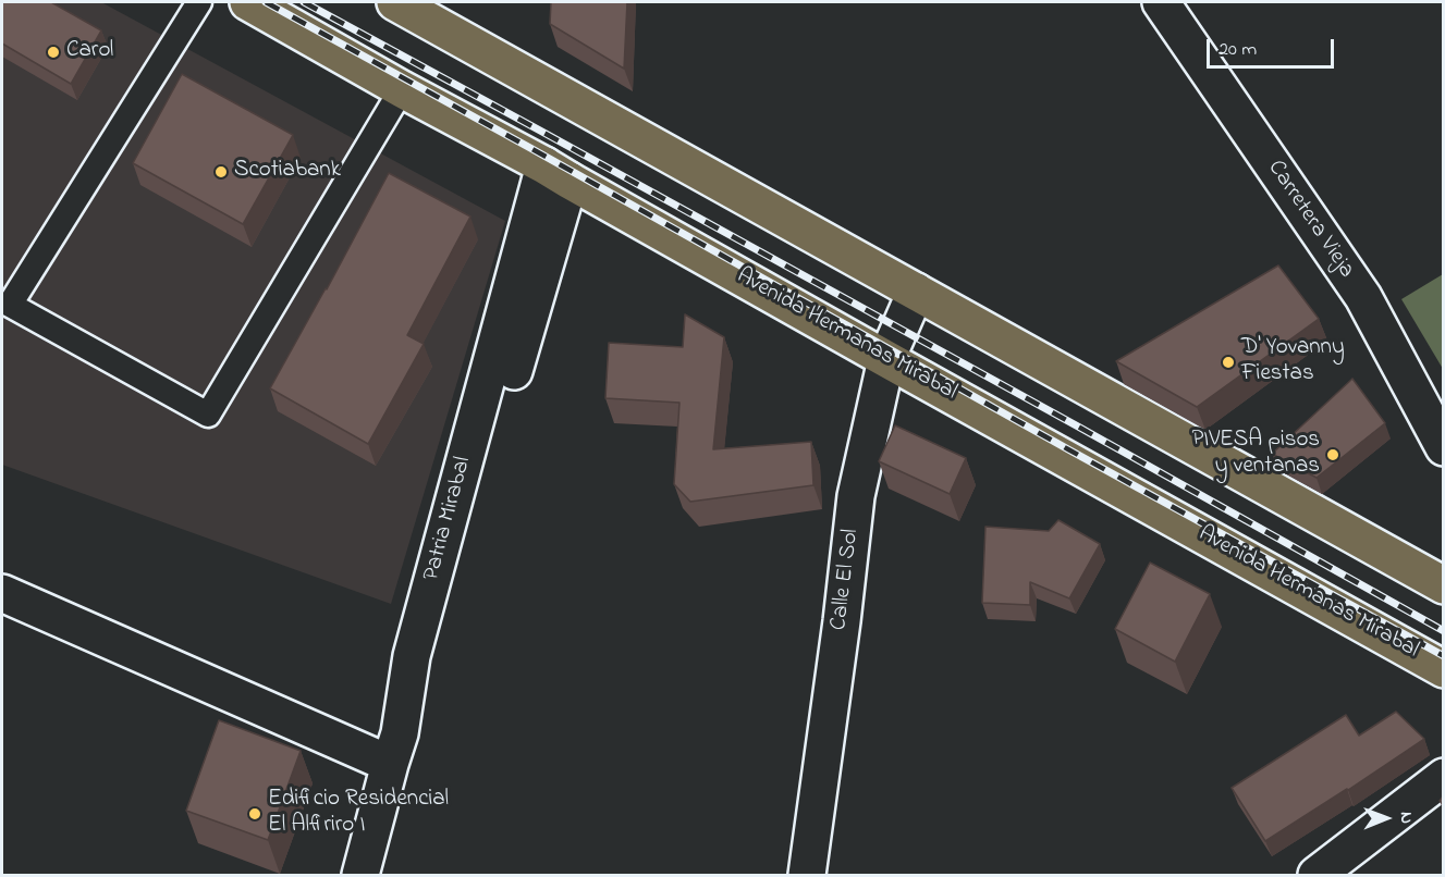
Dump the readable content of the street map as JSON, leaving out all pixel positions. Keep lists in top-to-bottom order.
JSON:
{
  "streets": {
    "main road": ["Avenida Hermanas Mirabal"],
    "street": ["Carretera Vieja", "Patria Mirabal", "Calle El Sol"]
  },
  "crossings": [
    ["Avenida Hermanas Mirabal", "Patria Mirabal"],
    ["Avenida Hermanas Mirabal", "Calle El Sol"]
  ],
  "places": [
    "Carol",
    "Scotiabank",
    "D' Yovanny Fiestas",
    "PIVESA pisos y ventanas",
    "Edificio Residencial El Alfiriro I"
  ],
  "scale_bar": "20 m",
  "north": "right"
}
